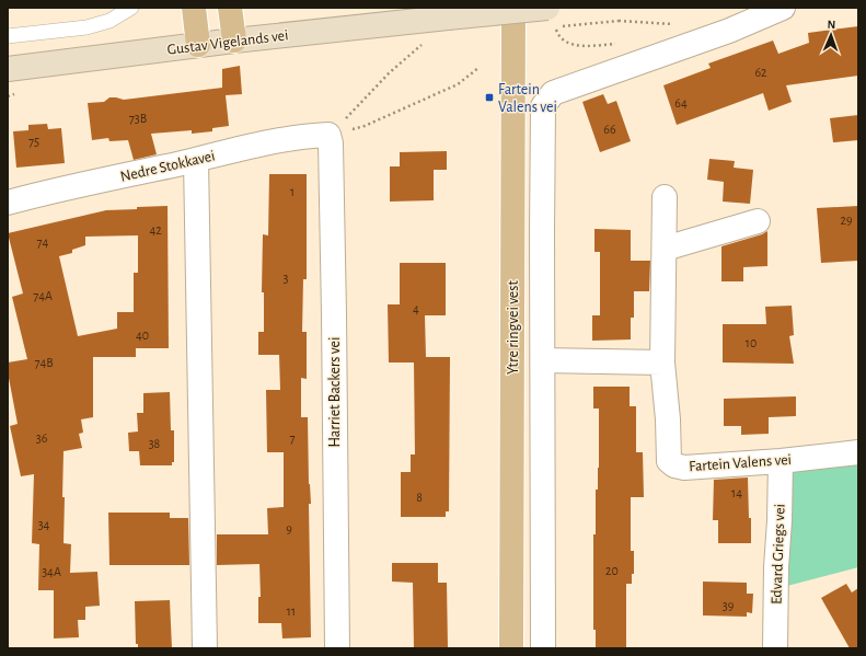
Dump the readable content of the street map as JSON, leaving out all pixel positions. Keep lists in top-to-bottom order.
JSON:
{
  "streets": {
    "main road": ["Gustav Vigelands vei", "Ytre ringvei vest"],
    "street": [
      "Nedre Stokkavei",
      "Harriet Backers vei",
      "Fartein Valens vei",
      "Edvard Griegs vei"
    ]
  },
  "crossings": [
    ["Nedre Stokkavei", "Harriet Backers vei"],
    ["Fartein Valens vei", "Edvard Griegs vei"]
  ],
  "places": {
    "transit": ["Fartein Valens vei"]
  },
  "house_numbers": [
    "62",
    "64",
    "73B",
    "66",
    "75",
    "1",
    "29",
    "42",
    "74",
    "3",
    "74A",
    "4",
    "40",
    "10",
    "74B",
    "36",
    "7",
    "38",
    "14",
    "8",
    "34",
    "9",
    "20",
    "34A",
    "39",
    "11"
  ],
  "north": "top"
}
